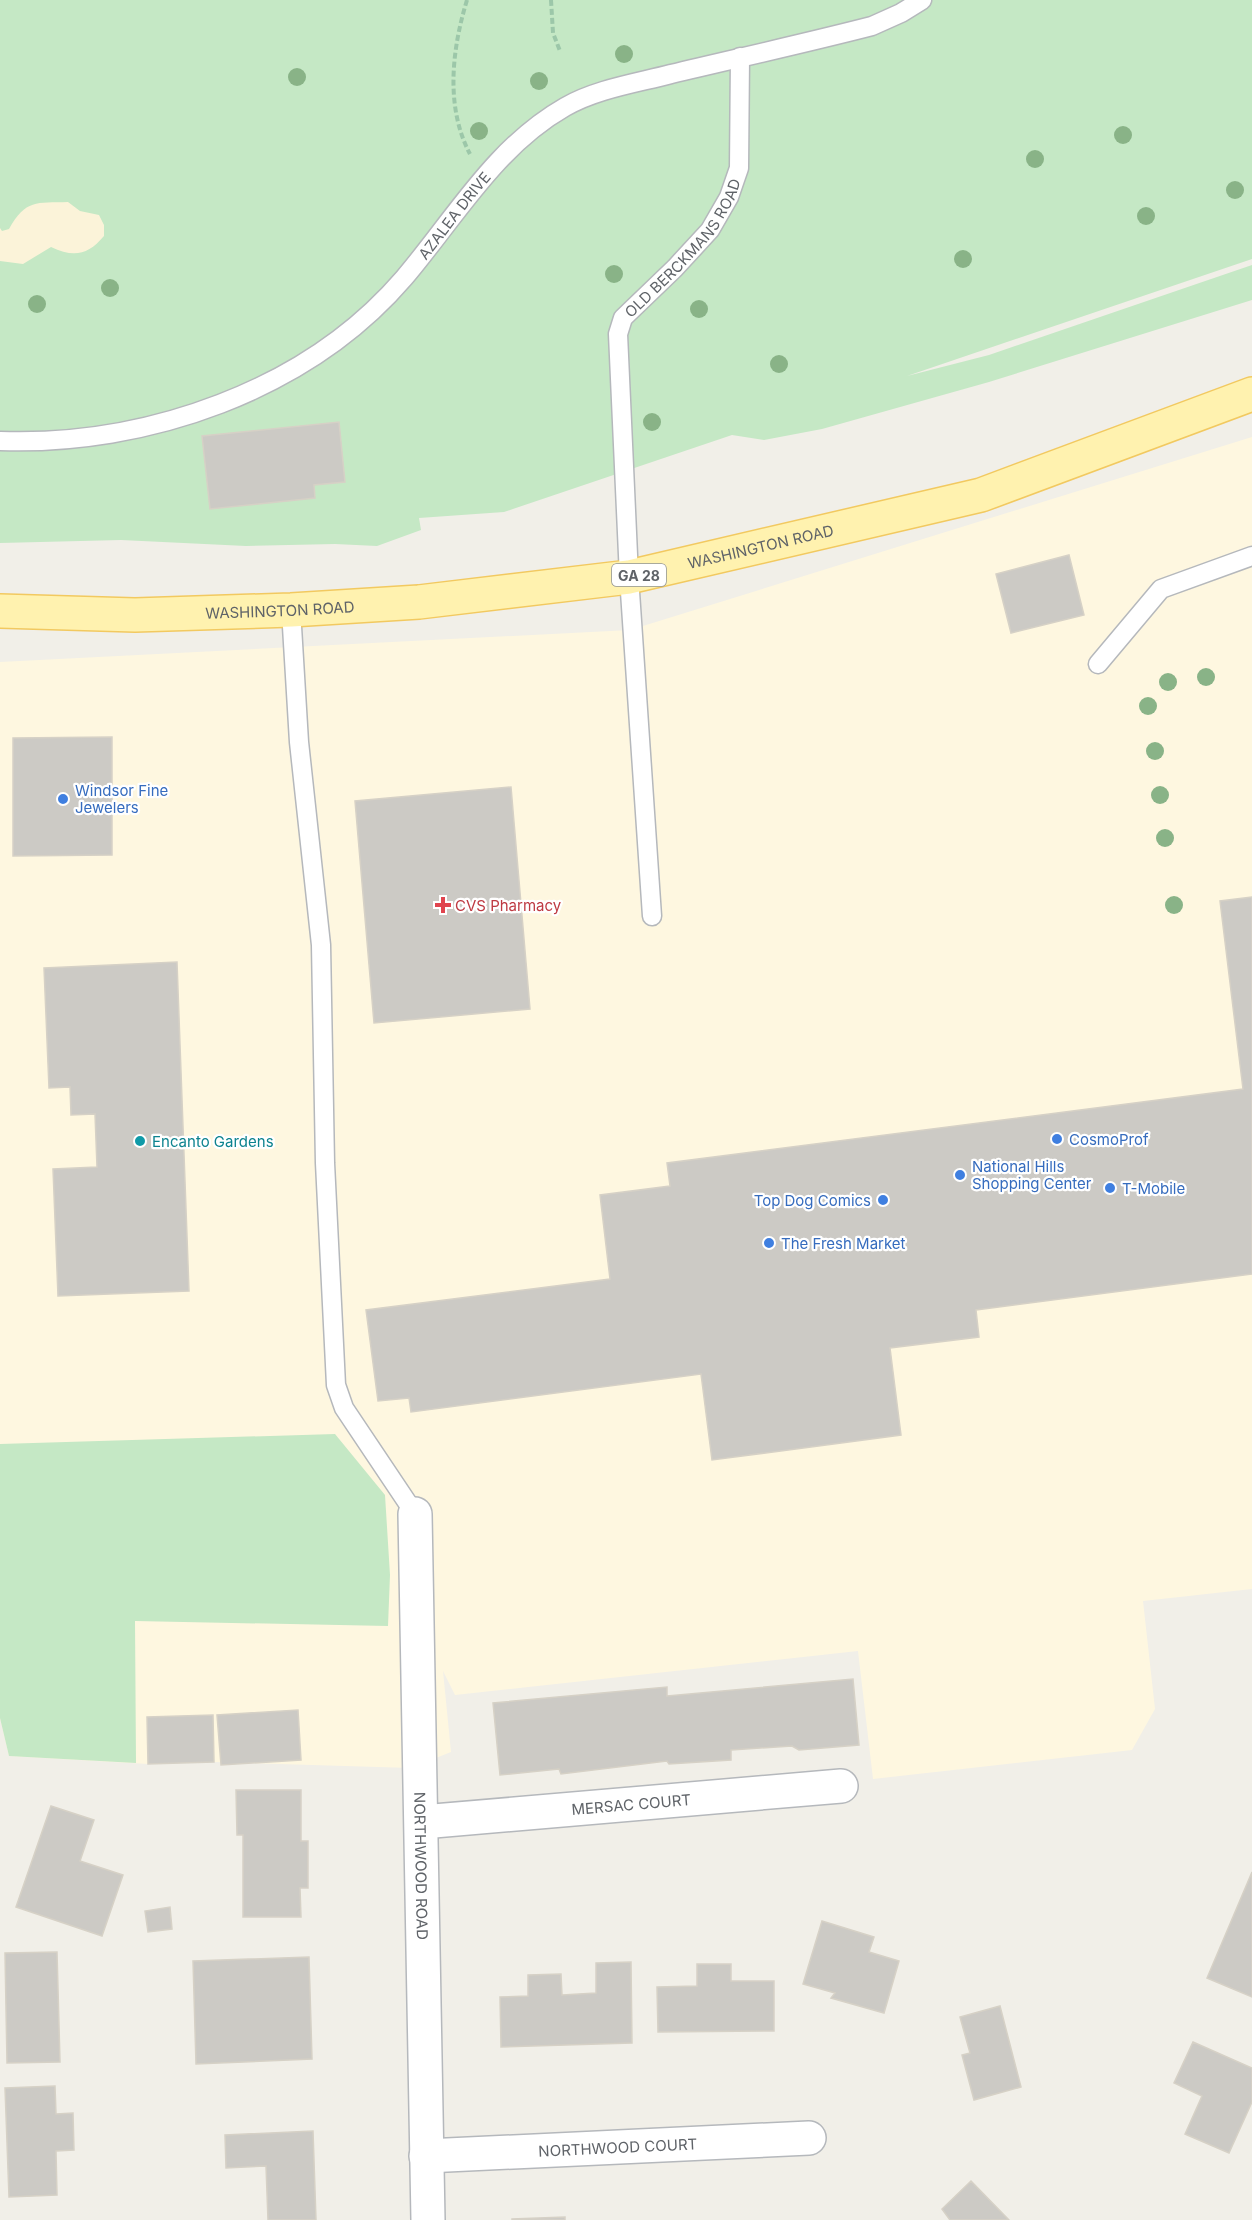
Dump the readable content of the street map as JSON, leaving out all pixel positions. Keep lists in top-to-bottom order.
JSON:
{
  "streets": {
    "main road": ["WASHINGTON ROAD", "GA 28"],
    "street": ["MERSAC COURT", "NORTHWOOD ROAD", "NORTHWOOD COURT"],
    "lane": ["AZALEA DRIVE", "OLD BERCKMANS ROAD"]
  },
  "crossings": [
    ["AZALEA DRIVE", "OLD BERCKMANS ROAD"],
    ["OLD BERCKMANS ROAD", "WASHINGTON ROAD"],
    ["MERSAC COURT", "NORTHWOOD ROAD"],
    ["NORTHWOOD ROAD", "NORTHWOOD COURT"]
  ],
  "places": {
    "other": [
      "Windsor Fine Jewelers",
      "CosmoProf",
      "Encanto Gardens",
      "National Hills Shopping Center",
      "T-Mobile",
      "Top Dog Comics",
      "The Fresh Market"
    ],
    "health": ["CVS Pharmacy"]
  }
}
